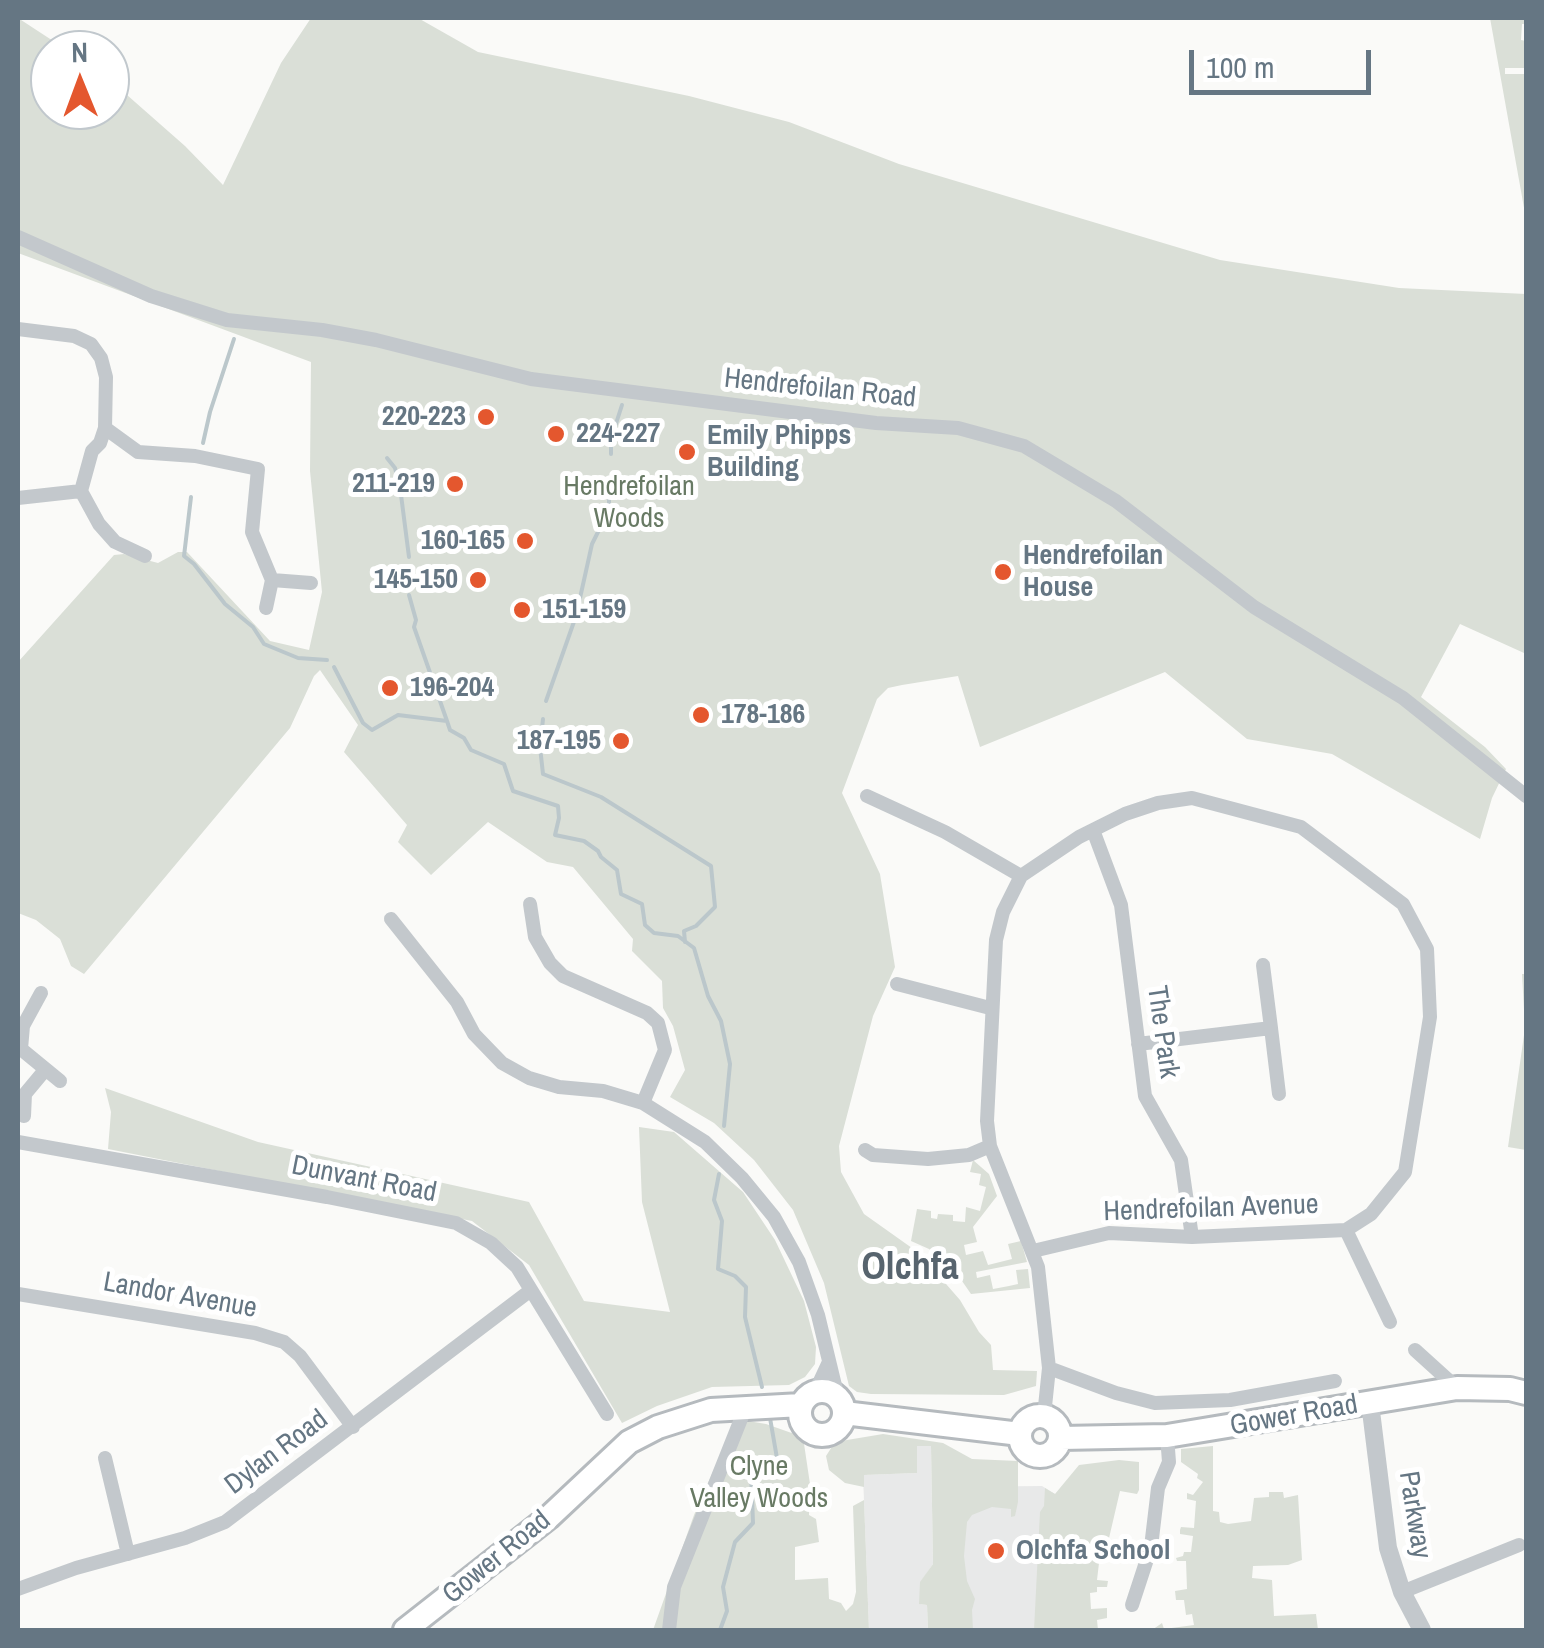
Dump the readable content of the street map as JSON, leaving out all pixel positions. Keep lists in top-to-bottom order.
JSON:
{
  "streets": {
    "main road": ["Gower Road"],
    "street": [
      "Hendrefoilan Road",
      "The Park",
      "Dunvant Road",
      "Hendrefoilan Avenue",
      "Landor Avenue",
      "Dylan Road",
      "Parkway"
    ]
  },
  "crossings": [
    ["The Park", "Hendrefoilan Avenue"],
    ["Dunvant Road", "Dylan Road"],
    ["Landor Avenue", "Dylan Road"],
    ["Gower Road", "Parkway"]
  ],
  "districts": ["Olchfa"],
  "parks": ["Hendrefoilan Woods", "Clyne Valley Woods"],
  "places": [
    "220-223",
    "224-227",
    "Emily Phipps Building",
    "211-219",
    "160-165",
    "Hendrefoilan House",
    "145-150",
    "151-159",
    "196-204",
    "178-186",
    "187-195",
    "Olchfa School"
  ],
  "scale_bar": "100 m",
  "north": "top"
}
